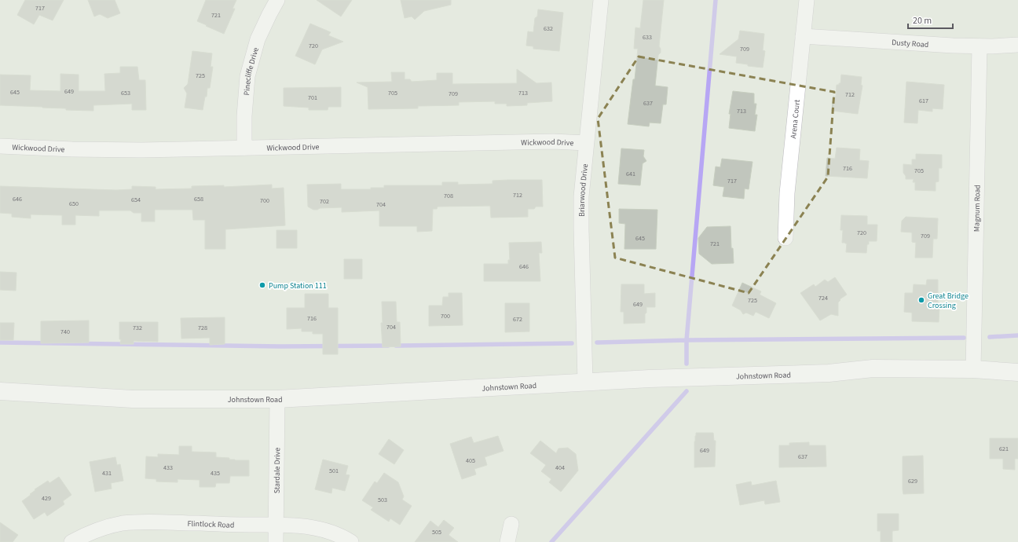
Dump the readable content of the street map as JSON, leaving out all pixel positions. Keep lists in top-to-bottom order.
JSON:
{
  "streets": {
    "main road": ["Johnstown Road"],
    "street": [
      "Dusty Road",
      "Pinecliffe Drive",
      "Arena Court",
      "Wickwood Drive",
      "Briarwood Drive",
      "Magnum Road",
      "Stardale Drive",
      "Flintlock Road"
    ]
  },
  "crossings": [
    ["Dusty Road", "Arena Court"],
    ["Dusty Road", "Magnum Road"],
    ["Pinecliffe Drive", "Wickwood Drive"],
    ["Wickwood Drive", "Briarwood Drive"],
    ["Briarwood Drive", "Johnstown Road"],
    ["Magnum Road", "Johnstown Road"],
    ["Johnstown Road", "Stardale Drive"],
    ["Stardale Drive", "Flintlock Road"]
  ],
  "places": ["Pump Station 111", "Great Bridge Crossing"],
  "house_numbers": [
    "717",
    "721",
    "632",
    "633",
    "720",
    "709",
    "725",
    "649",
    "645",
    "653",
    "705",
    "713",
    "709",
    "712",
    "701",
    "617",
    "637",
    "713",
    "716",
    "705",
    "641",
    "717",
    "712",
    "708",
    "646",
    "658",
    "654",
    "700",
    "702",
    "650",
    "704",
    "720",
    "709",
    "645",
    "721",
    "646",
    "724",
    "725",
    "649",
    "700",
    "716",
    "672",
    "704",
    "732",
    "728",
    "740",
    "621",
    "649",
    "637",
    "405",
    "433",
    "404",
    "501",
    "431",
    "435",
    "629",
    "429",
    "503",
    "505"
  ],
  "scale_bar": "20 m"
}
